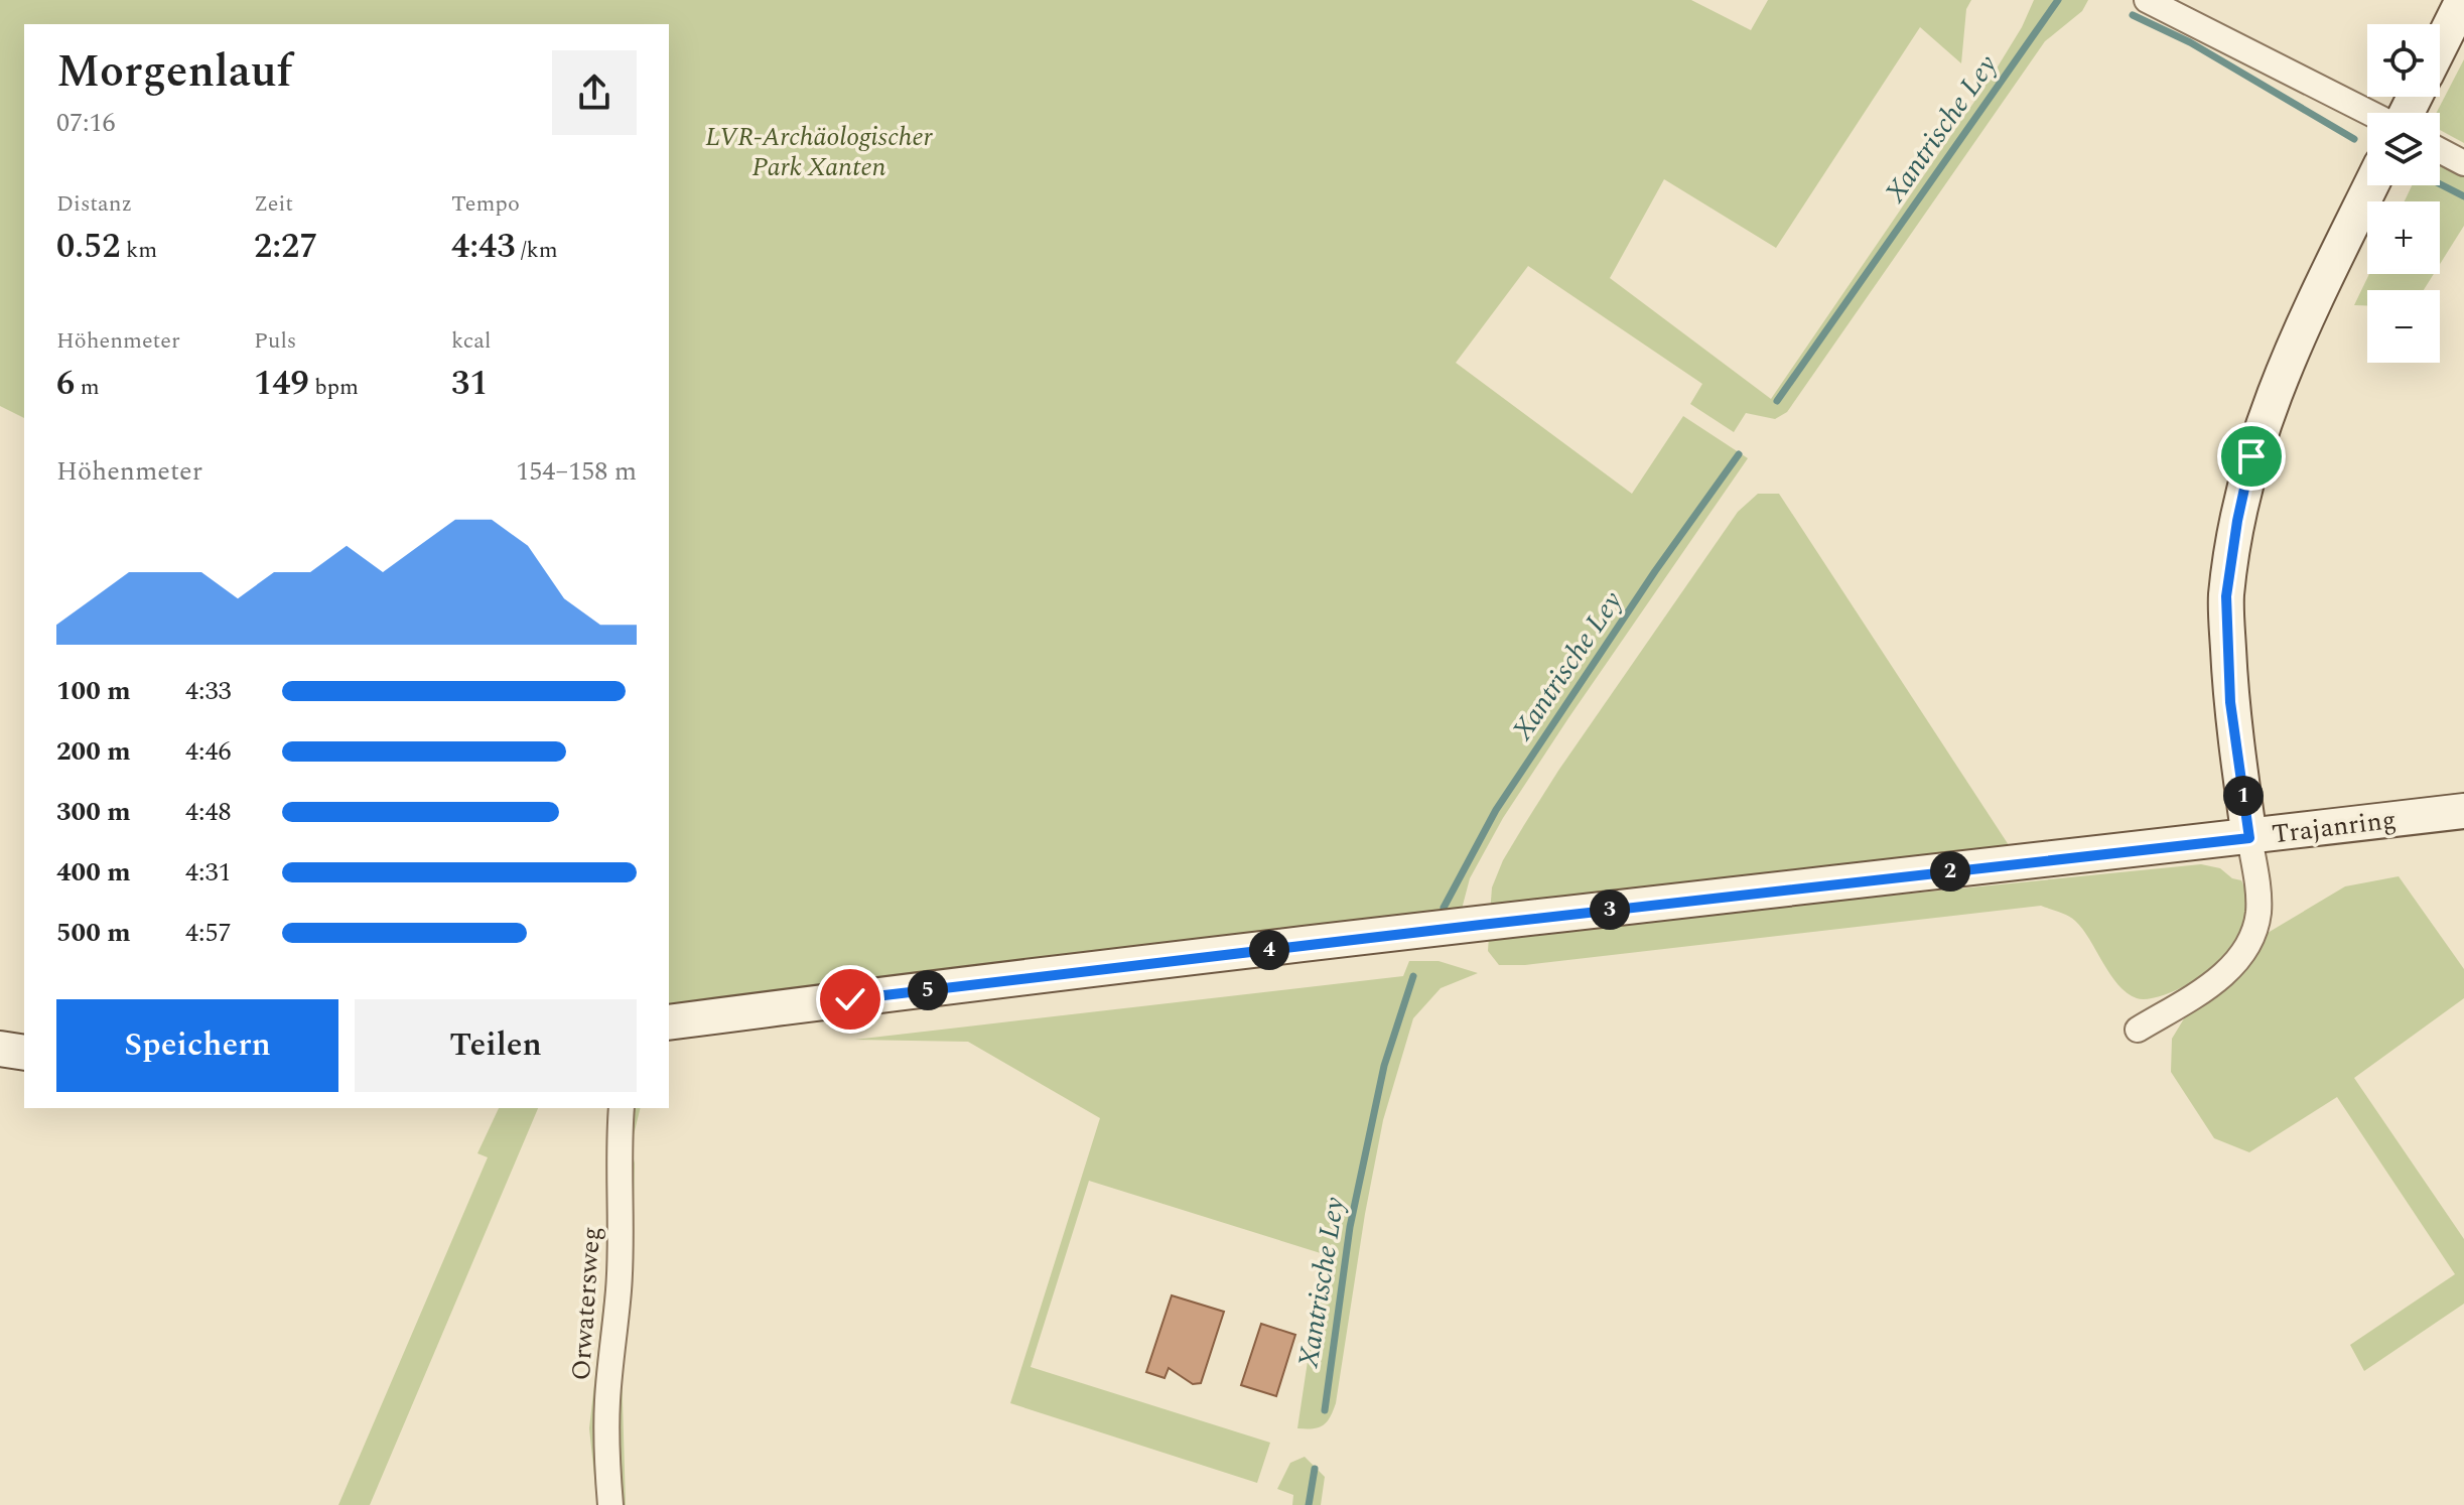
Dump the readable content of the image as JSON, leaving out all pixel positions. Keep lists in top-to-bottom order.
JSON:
{
  "streets": {
    "main road": ["Trajanring"],
    "street": ["Orwatersweg"]
  },
  "water": ["Xantrische Ley"],
  "parks": ["LVR-Archäologischer Park Xanten"],
  "page": {
    "map_buttons": ["+", "−"],
    "heading": ["Morgenlauf", "07:16"],
    "stats": [
      ["Distanz", "0.52 km"],
      ["Zeit", "2:27"],
      ["Tempo", "4:43 /km"],
      ["Höhenmeter", "6 m"],
      ["Puls", "149 bpm"],
      ["kcal", "31"]
    ],
    "chart": ["Höhenmeter", "154–158 m"],
    "list": [
      {
        "name": "100 m",
        "note": "4:33"
      },
      {
        "name": "200 m",
        "note": "4:46"
      },
      {
        "name": "300 m",
        "note": "4:48"
      },
      {
        "name": "400 m",
        "note": "4:31"
      },
      {
        "name": "500 m",
        "note": "4:57"
      }
    ],
    "pins": [
      "1",
      "2",
      "3",
      "4",
      "5"
    ],
    "buttons": ["Speichern", "Teilen"]
  }
}
